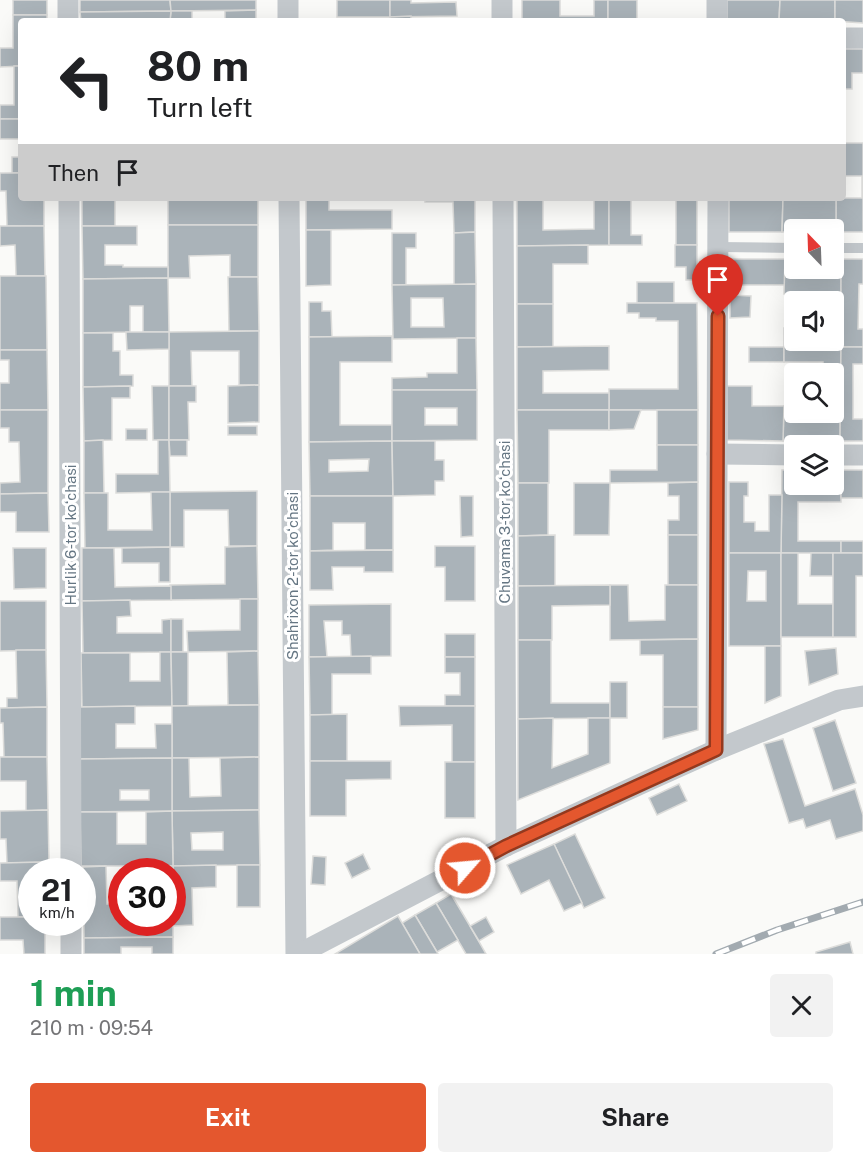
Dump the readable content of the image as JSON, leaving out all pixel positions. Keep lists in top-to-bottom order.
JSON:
{
  "streets": {
    "street": ["Chuvama 3-tor koʻchasi", "Hurlik 6-tor koʻchasi", "Shahrixon 2-tor koʻchasi"]
  },
  "north": "top left",
  "page": {
    "turn": ["80 m", "Turn left"],
    "then": "Then",
    "speed": "21 km/h",
    "limit": "30",
    "heading": ["1 min", "210 m · 09:54"],
    "buttons": ["Exit", "Share"]
  }
}
